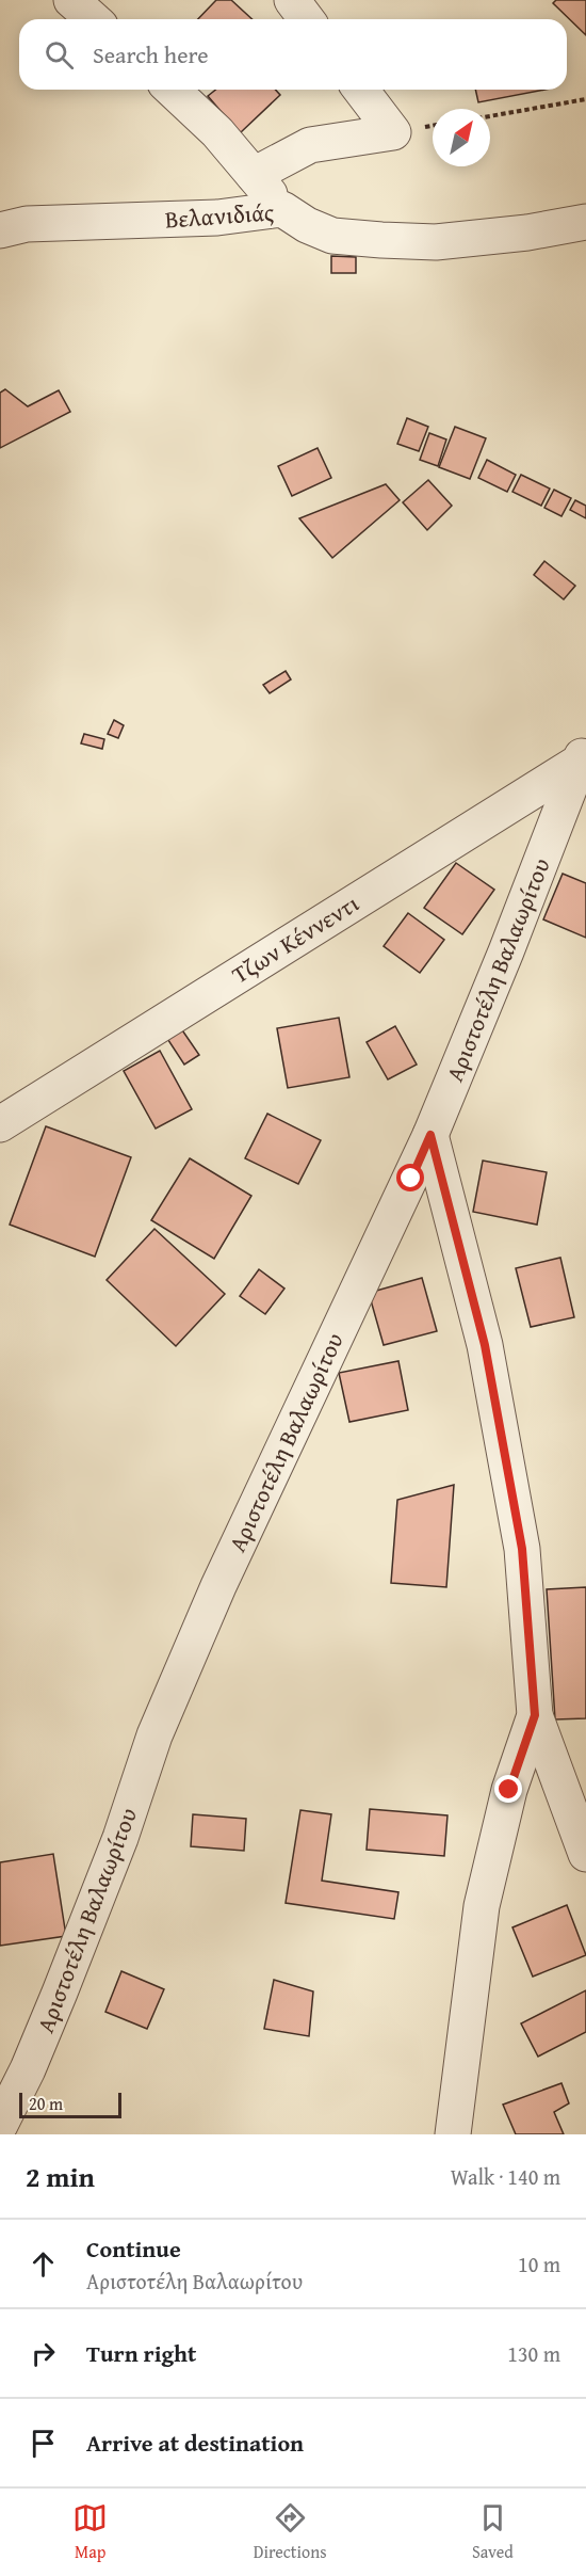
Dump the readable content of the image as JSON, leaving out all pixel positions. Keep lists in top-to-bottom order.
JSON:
{
  "streets": {
    "street": ["Βελανιδιάς", "Τζων Κέννεντι", "Αριστοτέλη Βαλαωρίτου"]
  },
  "crossings": [
    ["Τζων Κέννεντι", "Αριστοτέλη Βαλαωρίτου"]
  ],
  "scale_bar": "20 m",
  "north": "top right",
  "page": {
    "search": "Search here",
    "scale": "20 m",
    "heading": ["2 min", "Walk · 140 m"],
    "list": [
      ["Continue", "Αριστοτέλη Βαλαωρίτου", "10 m"],
      ["Turn right", "130 m"],
      "Arrive at destination"
    ],
    "nav": ["Map", "Directions", "Saved"]
  }
}
